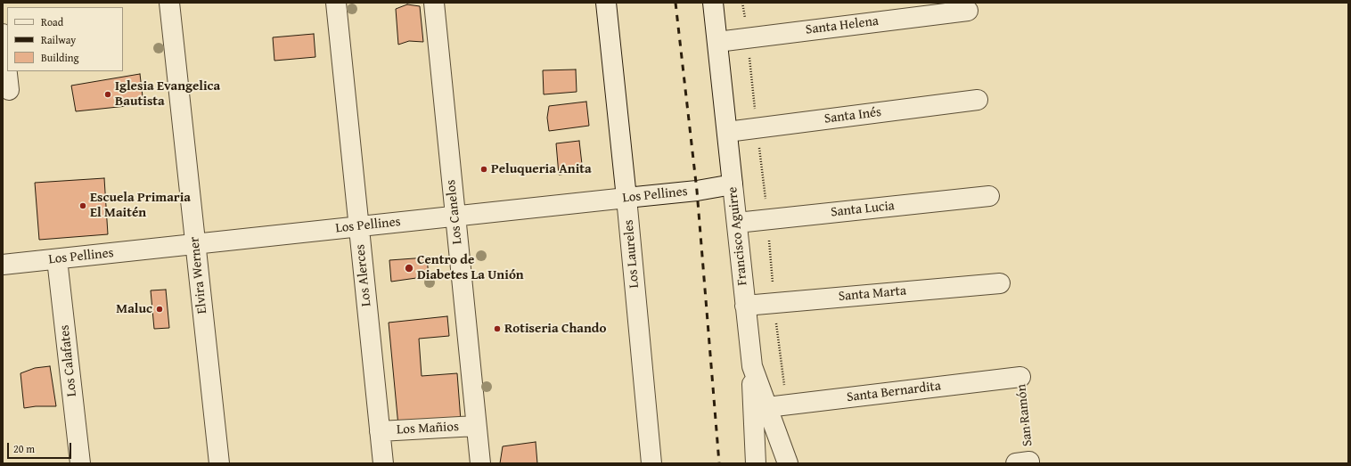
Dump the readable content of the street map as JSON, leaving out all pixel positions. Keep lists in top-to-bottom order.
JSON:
{
  "streets": {
    "street": [
      "Santa Helena",
      "Santa Inés",
      "Los Pellines",
      "Santa Lucia",
      "Los Canelos",
      "Francisco Aguirre",
      "Los Laureles",
      "Elvira Werner",
      "Los Alerces",
      "Santa Marta",
      "Los Calafates",
      "Santa Bernardita",
      "Los Mañios"
    ],
    "path": ["San Ramón"]
  },
  "crossings": [
    ["Santa Helena", "Francisco Aguirre"],
    ["Santa Inés", "Francisco Aguirre"],
    ["Los Pellines", "Los Canelos"],
    ["Los Pellines", "Francisco Aguirre"],
    ["Los Pellines", "Los Laureles"],
    ["Los Pellines", "Elvira Werner"],
    ["Los Pellines", "Los Alerces"],
    ["Los Pellines", "Los Calafates"],
    ["Santa Lucia", "Francisco Aguirre"],
    ["Los Canelos", "Los Mañios"],
    ["Francisco Aguirre", "Santa Marta"],
    ["Francisco Aguirre", "Santa Bernardita"],
    ["Los Alerces", "Los Mañios"],
    ["Santa Bernardita", "San Ramón"]
  ],
  "places": [
    "Iglesia Evangelica Bautista",
    "Peluqueria Anita",
    "Escuela Primaria El Maitén",
    "Centro de Diabetes La Unión",
    "Maluc",
    "Rotiseria Chando"
  ],
  "legend": ["Road", "Railway", "Building"],
  "scale_bar": "20 m"
}
